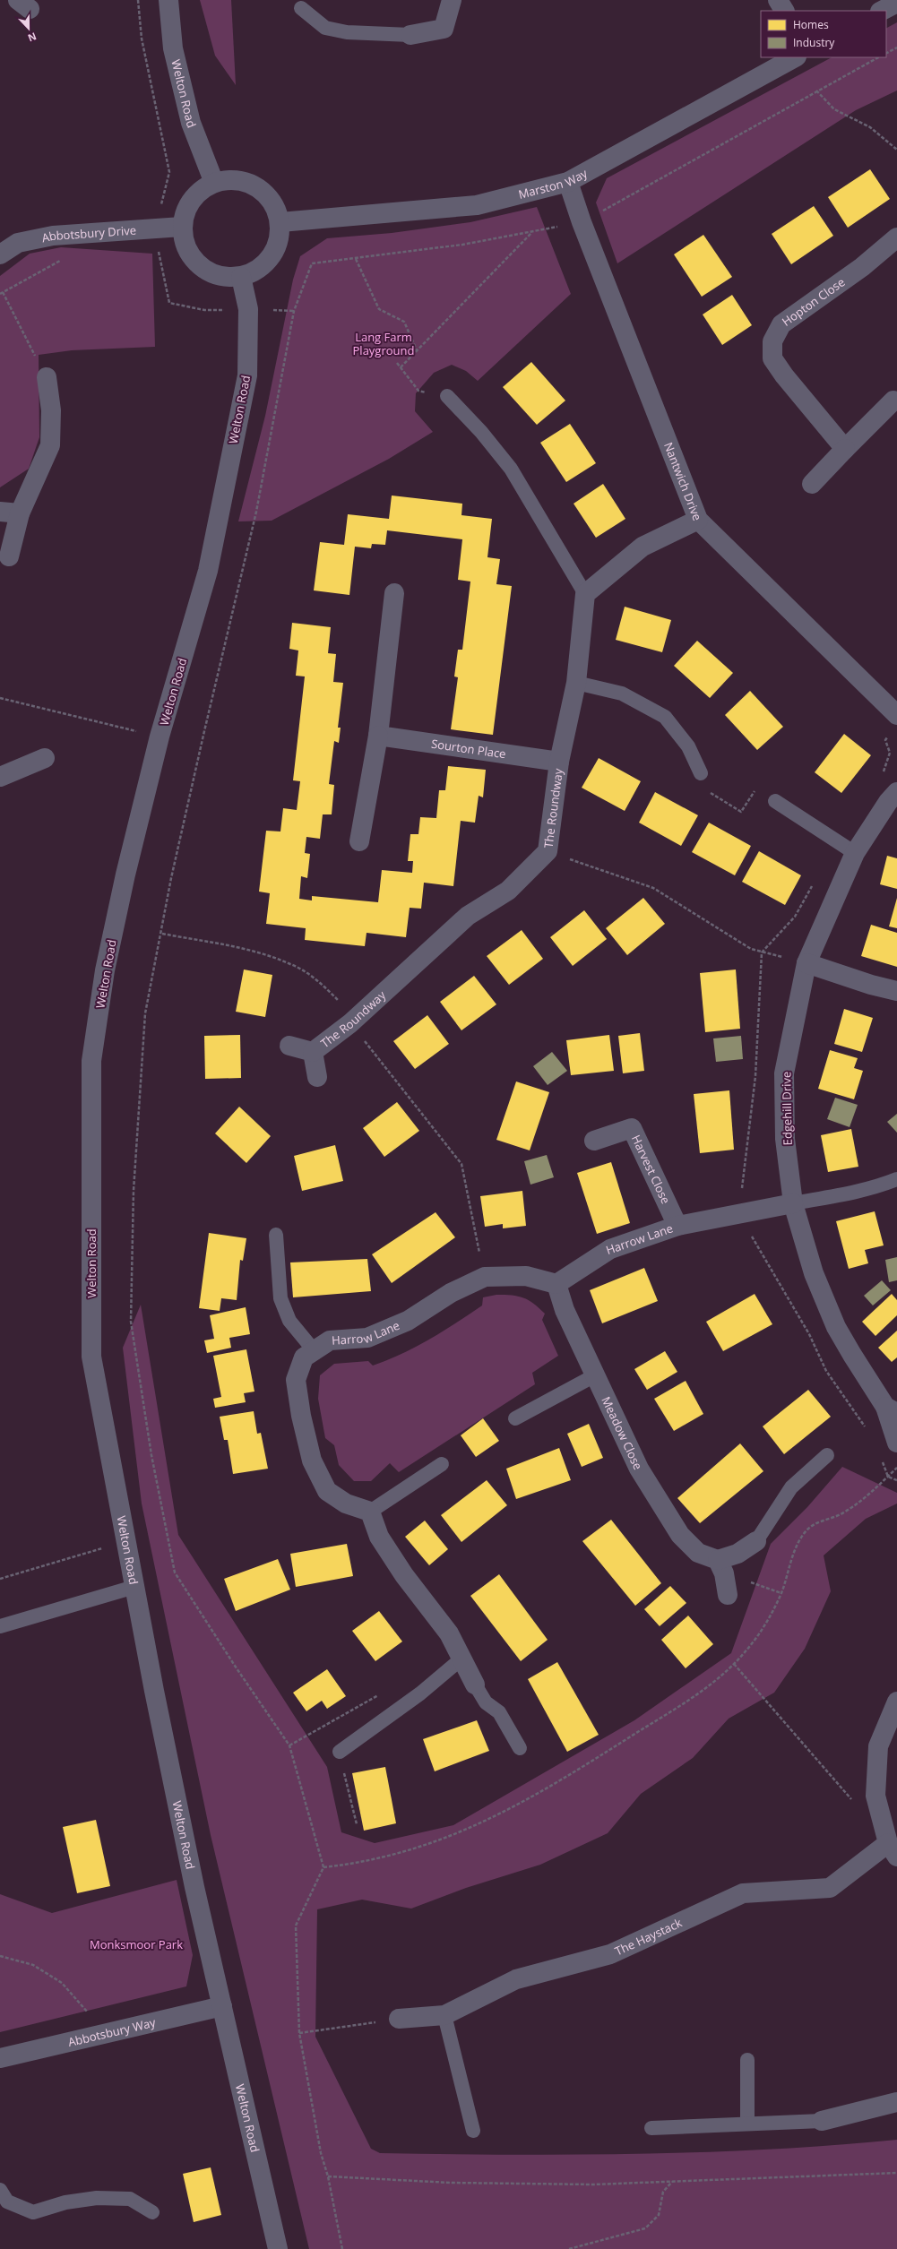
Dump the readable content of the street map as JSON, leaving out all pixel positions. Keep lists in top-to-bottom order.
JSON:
{
  "streets": {
    "street": [
      "Welton Road",
      "Marston Way",
      "Abbotsbury Drive",
      "Hopton Close",
      "Nantwich Drive",
      "Sourton Place",
      "The Roundway",
      "Edgehill Drive",
      "Harvest Close",
      "Harrow Lane",
      "Meadow Close",
      "The Haystack",
      "Abbotsbury Way"
    ]
  },
  "crossings": [
    ["Welton Road", "Marston Way"],
    ["Welton Road", "Abbotsbury Drive"],
    ["Welton Road", "Abbotsbury Way"],
    ["Marston Way", "Abbotsbury Drive"],
    ["Marston Way", "Nantwich Drive"],
    ["Sourton Place", "The Roundway"],
    ["Edgehill Drive", "Harrow Lane"],
    ["Harvest Close", "Harrow Lane"],
    ["Harrow Lane", "Meadow Close"]
  ],
  "parks": ["Lang Farm Playground", "Monksmoor Park"],
  "legend": ["Homes", "Industry"],
  "north": "bottom"
}
